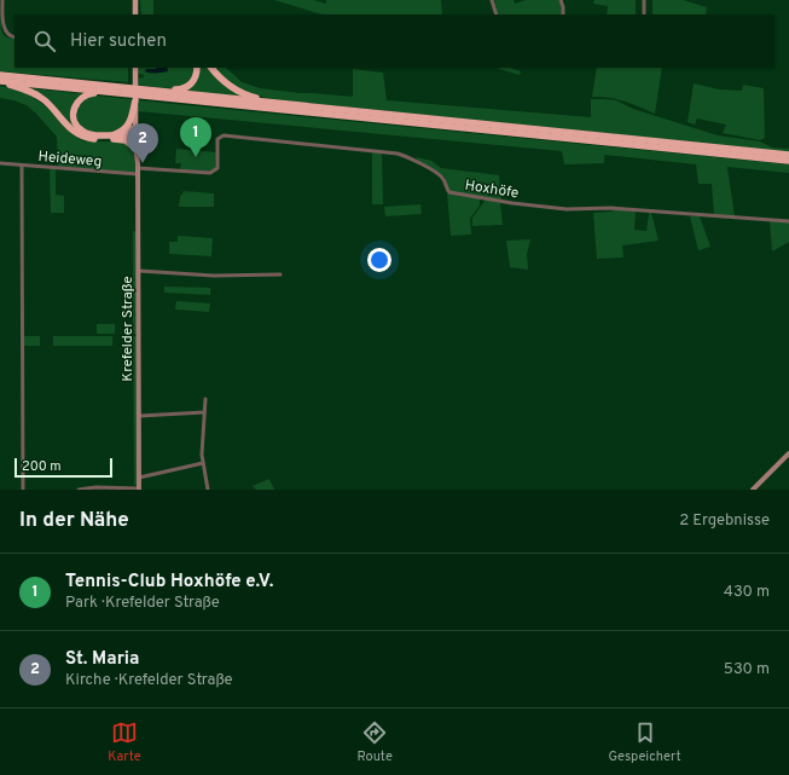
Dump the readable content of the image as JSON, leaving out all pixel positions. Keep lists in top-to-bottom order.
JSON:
{
  "streets": {
    "main road": ["Krefelder Straße"],
    "street": ["Heideweg", "Hoxhöfe"]
  },
  "crossings": [
    ["Heideweg", "Hoxhöfe"],
    ["Heideweg", "Krefelder Straße"],
    ["Hoxhöfe", "Krefelder Straße"]
  ],
  "scale_bar": "200 m",
  "page": {
    "search": "Hier suchen",
    "pins": ["1", "2"],
    "scale": "200 m",
    "heading": ["In der Nähe", "2 Ergebnisse"],
    "list": [
      {
        "mark": "1",
        "name": "Tennis-Club Hoxhöfe e.V.",
        "note": "Park · Krefelder Straße",
        "value": "430 m"
      },
      {
        "mark": "2",
        "name": "St. Maria",
        "note": "Kirche · Krefelder Straße",
        "value": "530 m"
      }
    ],
    "nav": ["Karte", "Route", "Gespeichert"]
  }
}
